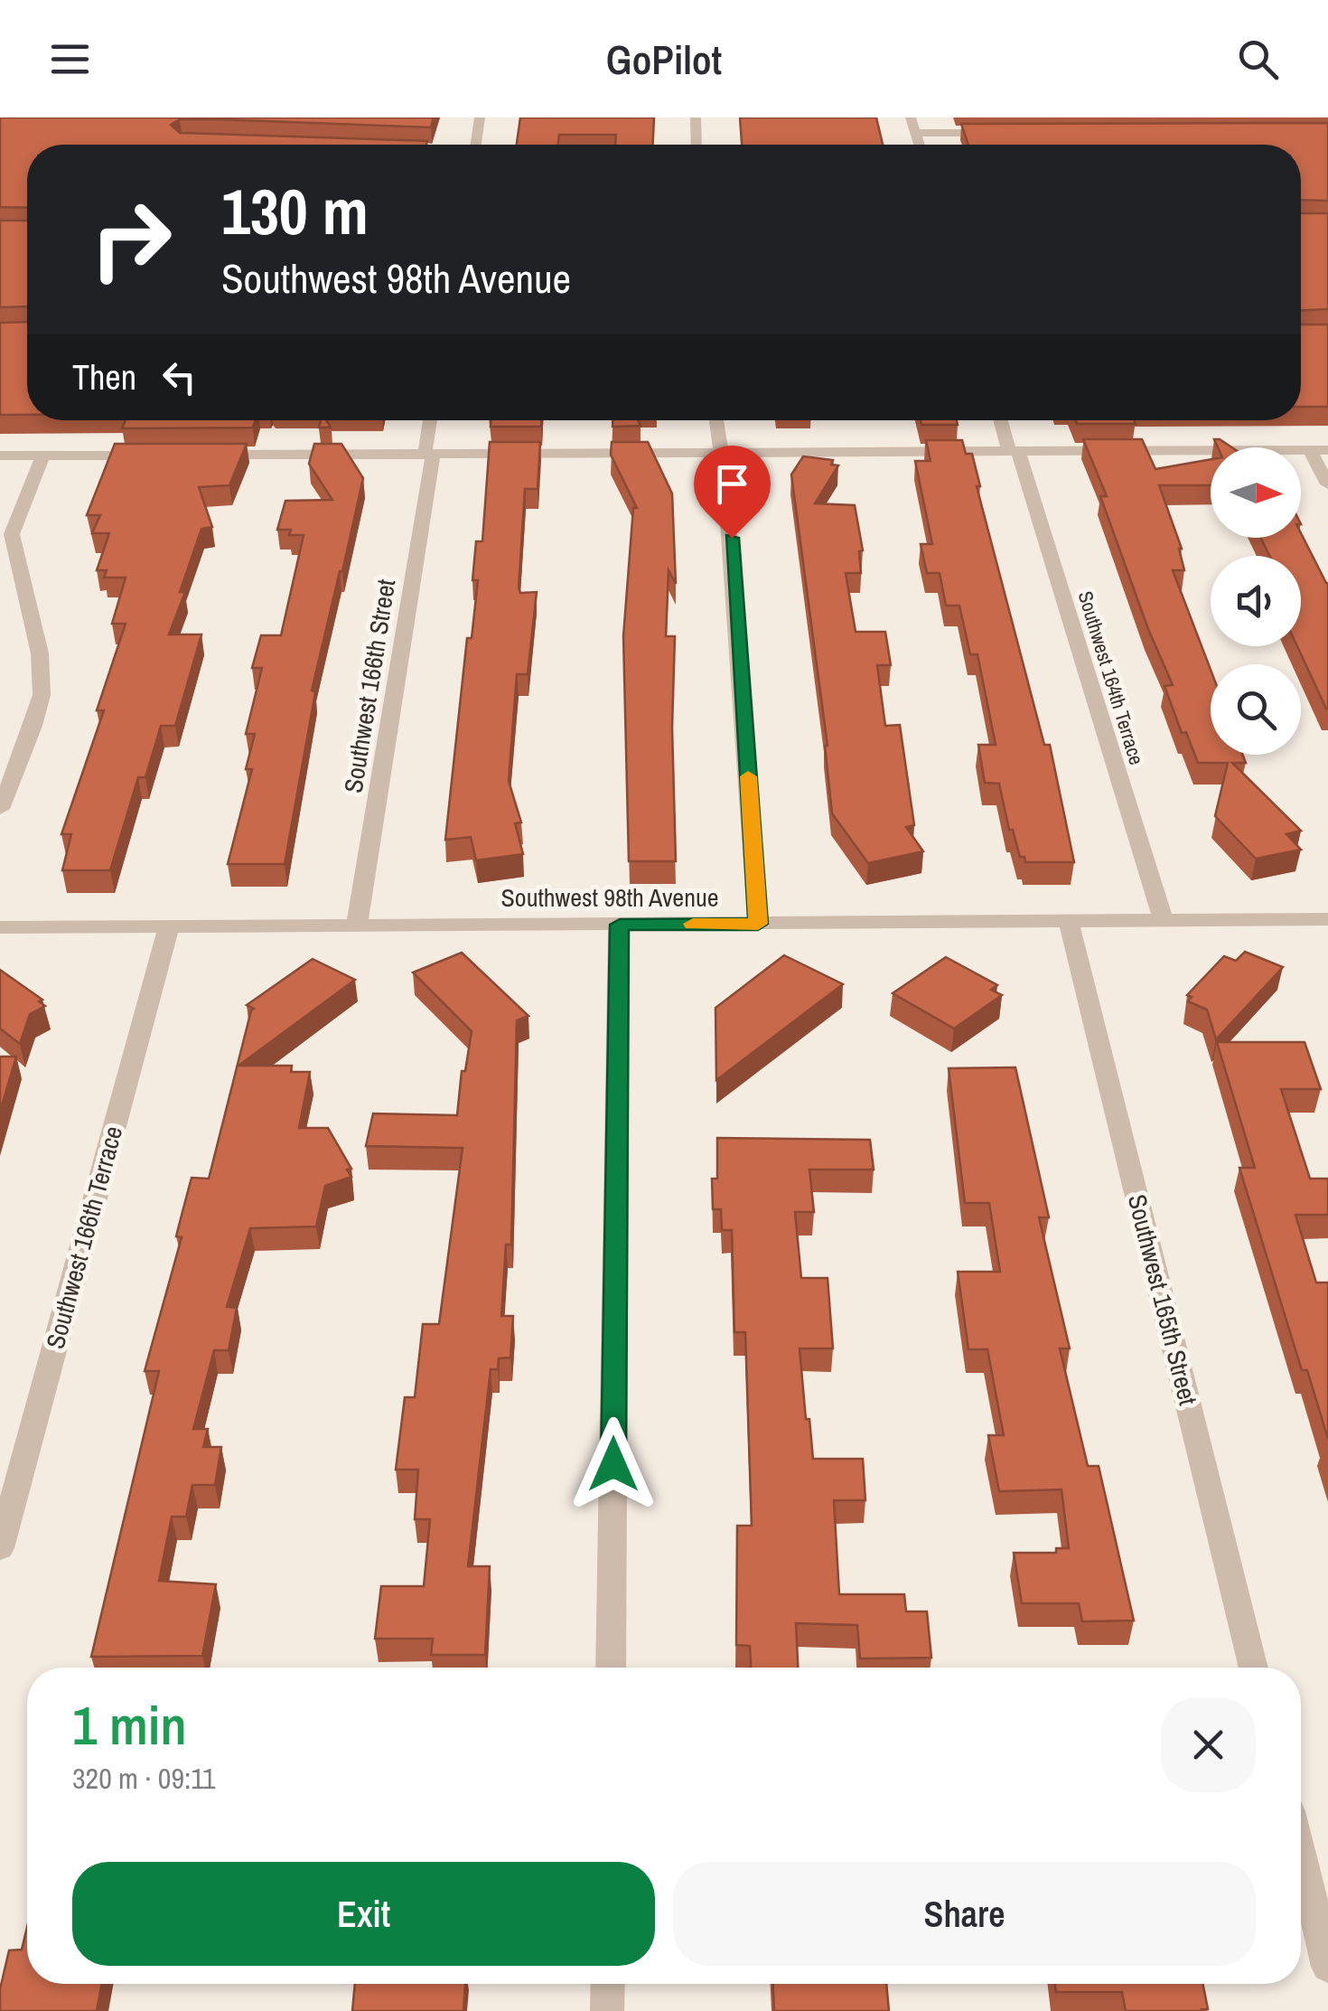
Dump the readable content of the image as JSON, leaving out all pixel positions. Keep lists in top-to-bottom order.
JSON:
{
  "streets": {
    "street": [
      "Southwest 164th Terrace",
      "Southwest 166th Street",
      "Southwest 98th Avenue",
      "Southwest 166th Terrace",
      "Southwest 165th Street"
    ]
  },
  "crossings": [
    ["Southwest 164th Terrace", "Southwest 98th Avenue"],
    ["Southwest 166th Street", "Southwest 98th Avenue"],
    ["Southwest 98th Avenue", "Southwest 166th Terrace"],
    ["Southwest 98th Avenue", "Southwest 165th Street"]
  ],
  "north": "right",
  "page": {
    "header": "GoPilot",
    "turn": ["130 m", "Southwest 98th Avenue"],
    "then": "Then",
    "heading": ["1 min", "320 m · 09:11"],
    "buttons": ["Exit", "Share"]
  }
}
